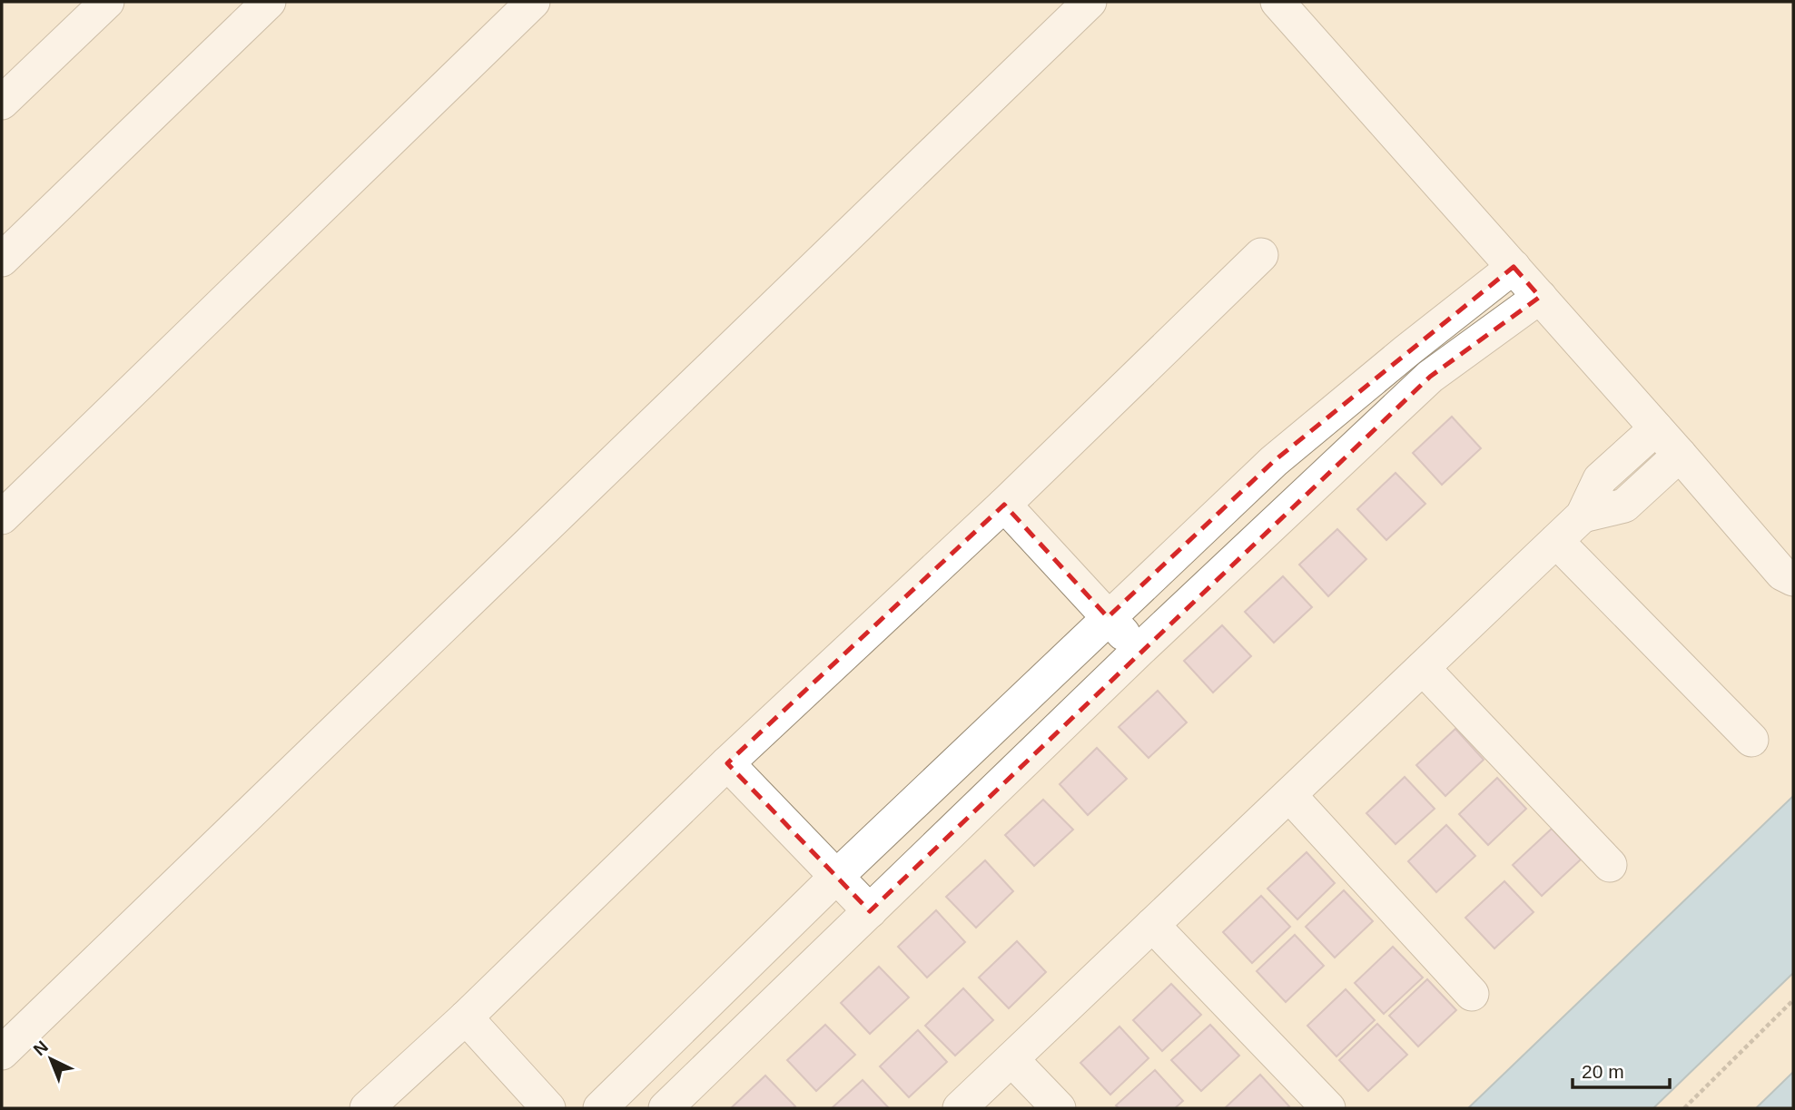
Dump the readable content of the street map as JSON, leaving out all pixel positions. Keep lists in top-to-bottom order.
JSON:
{
  "scale_bar": "20 m",
  "north": "top left"
}
